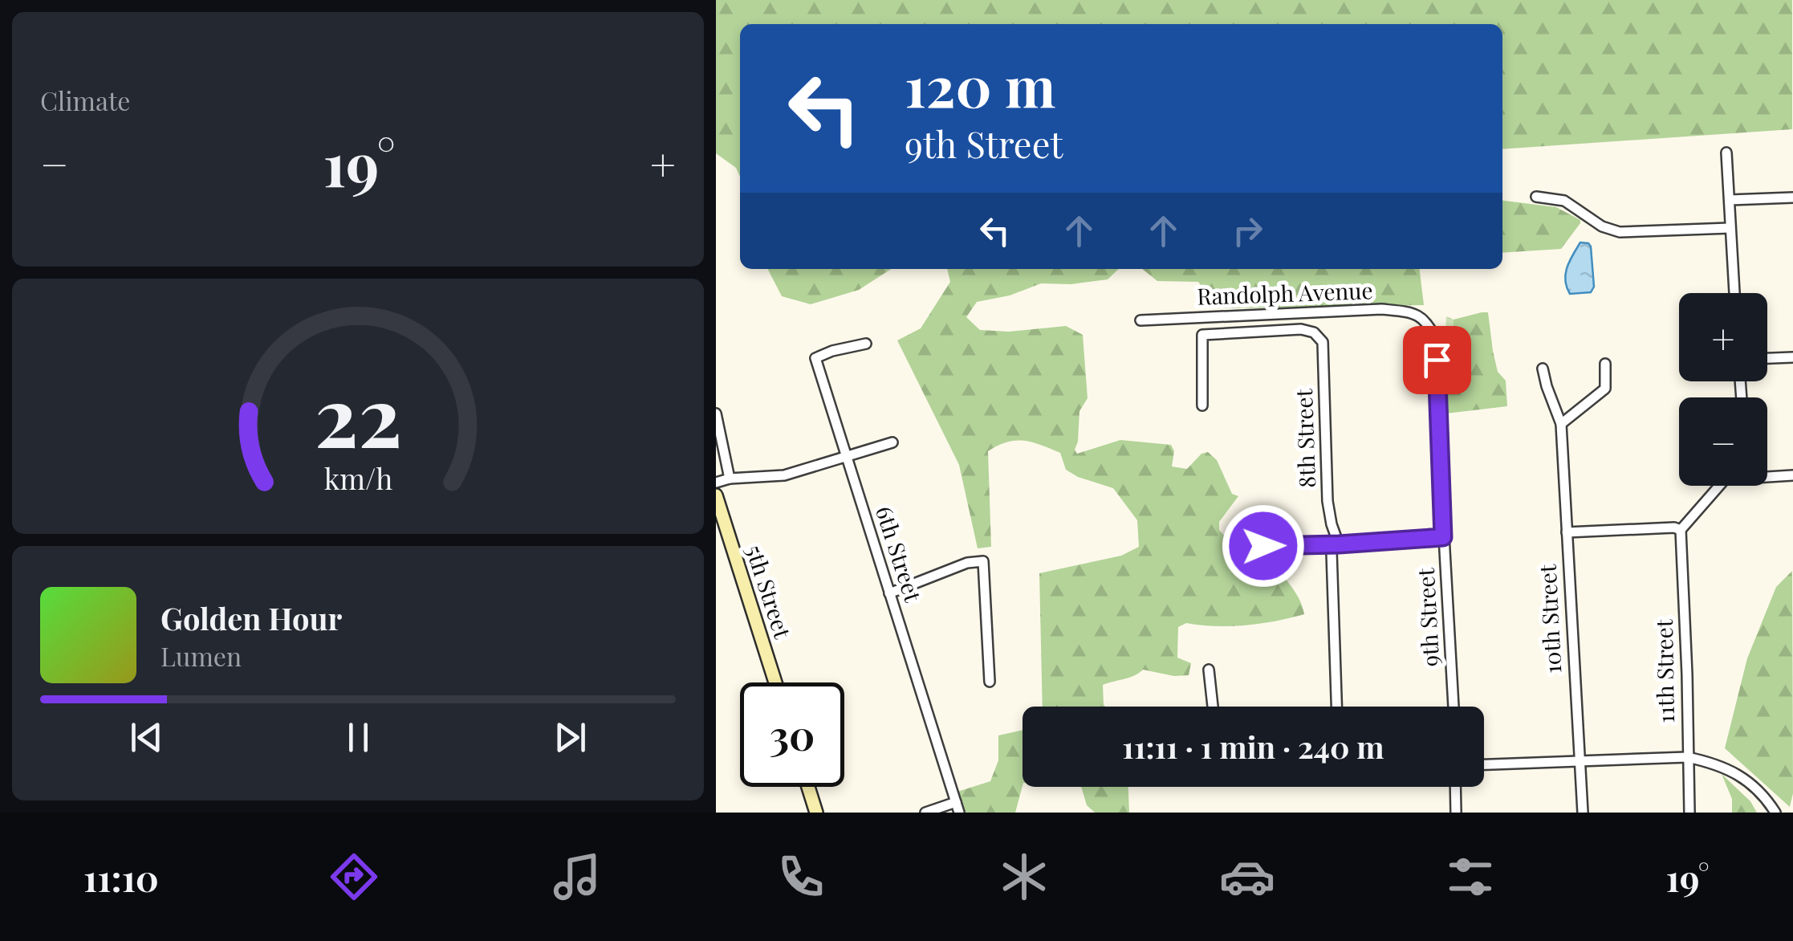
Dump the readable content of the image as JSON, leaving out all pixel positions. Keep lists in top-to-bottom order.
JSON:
{
  "streets": {
    "main road": ["5th Street"],
    "street": [
      "Randolph Avenue",
      "8th Street",
      "6th Street",
      "9th Street",
      "10th Street",
      "11th Street"
    ]
  },
  "crossings": [
    ["Randolph Avenue", "8th Street"],
    ["Randolph Avenue", "9th Street"]
  ],
  "page": {
    "tile": "Climate",
    "turn": ["120 m", "9th Street"],
    "heat": ["−", "19°", "+"],
    "map_buttons": ["+", "−"],
    "song": ["Golden Hour", "Lumen"],
    "limit": "30",
    "trip": "11:11 · 1 min · 240 m",
    "tabs": ["11:10", "19°"],
    "gauge": ["22", "km/h"]
  }
}
